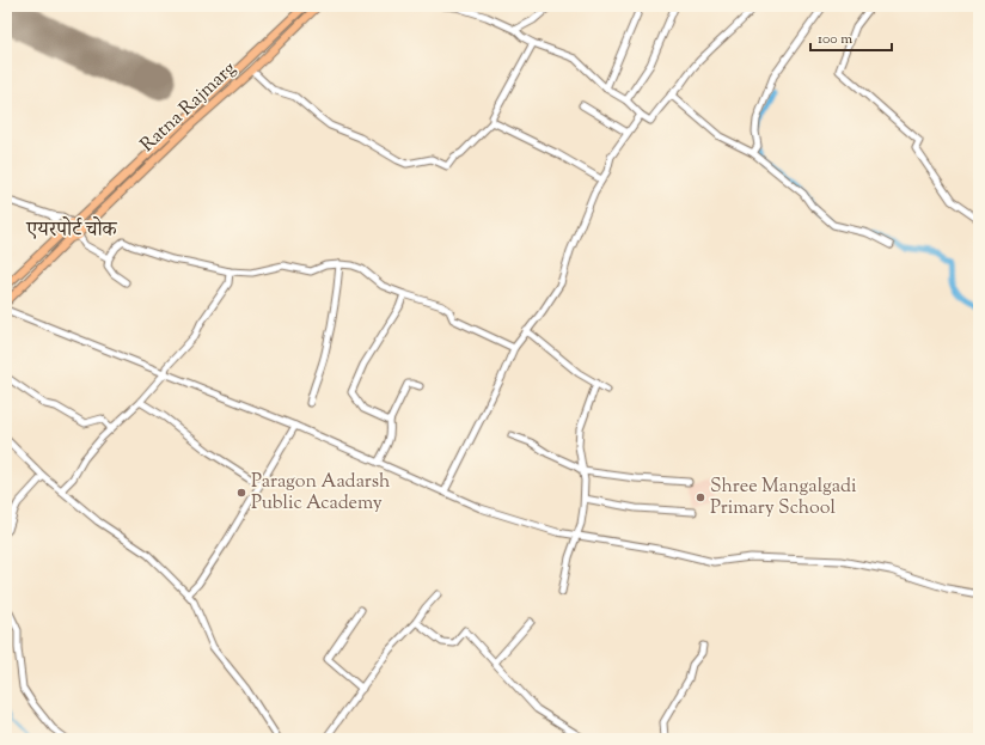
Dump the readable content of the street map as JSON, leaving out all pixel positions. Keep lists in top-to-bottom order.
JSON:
{
  "streets": {
    "main road": ["Ratna Rajmarg"]
  },
  "districts": ["एयरपोर्ट चोक"],
  "places": ["Paragon Aadarsh Public Academy", "Shree Mangalgadi Primary School"],
  "scale_bar": "100 m"
}
